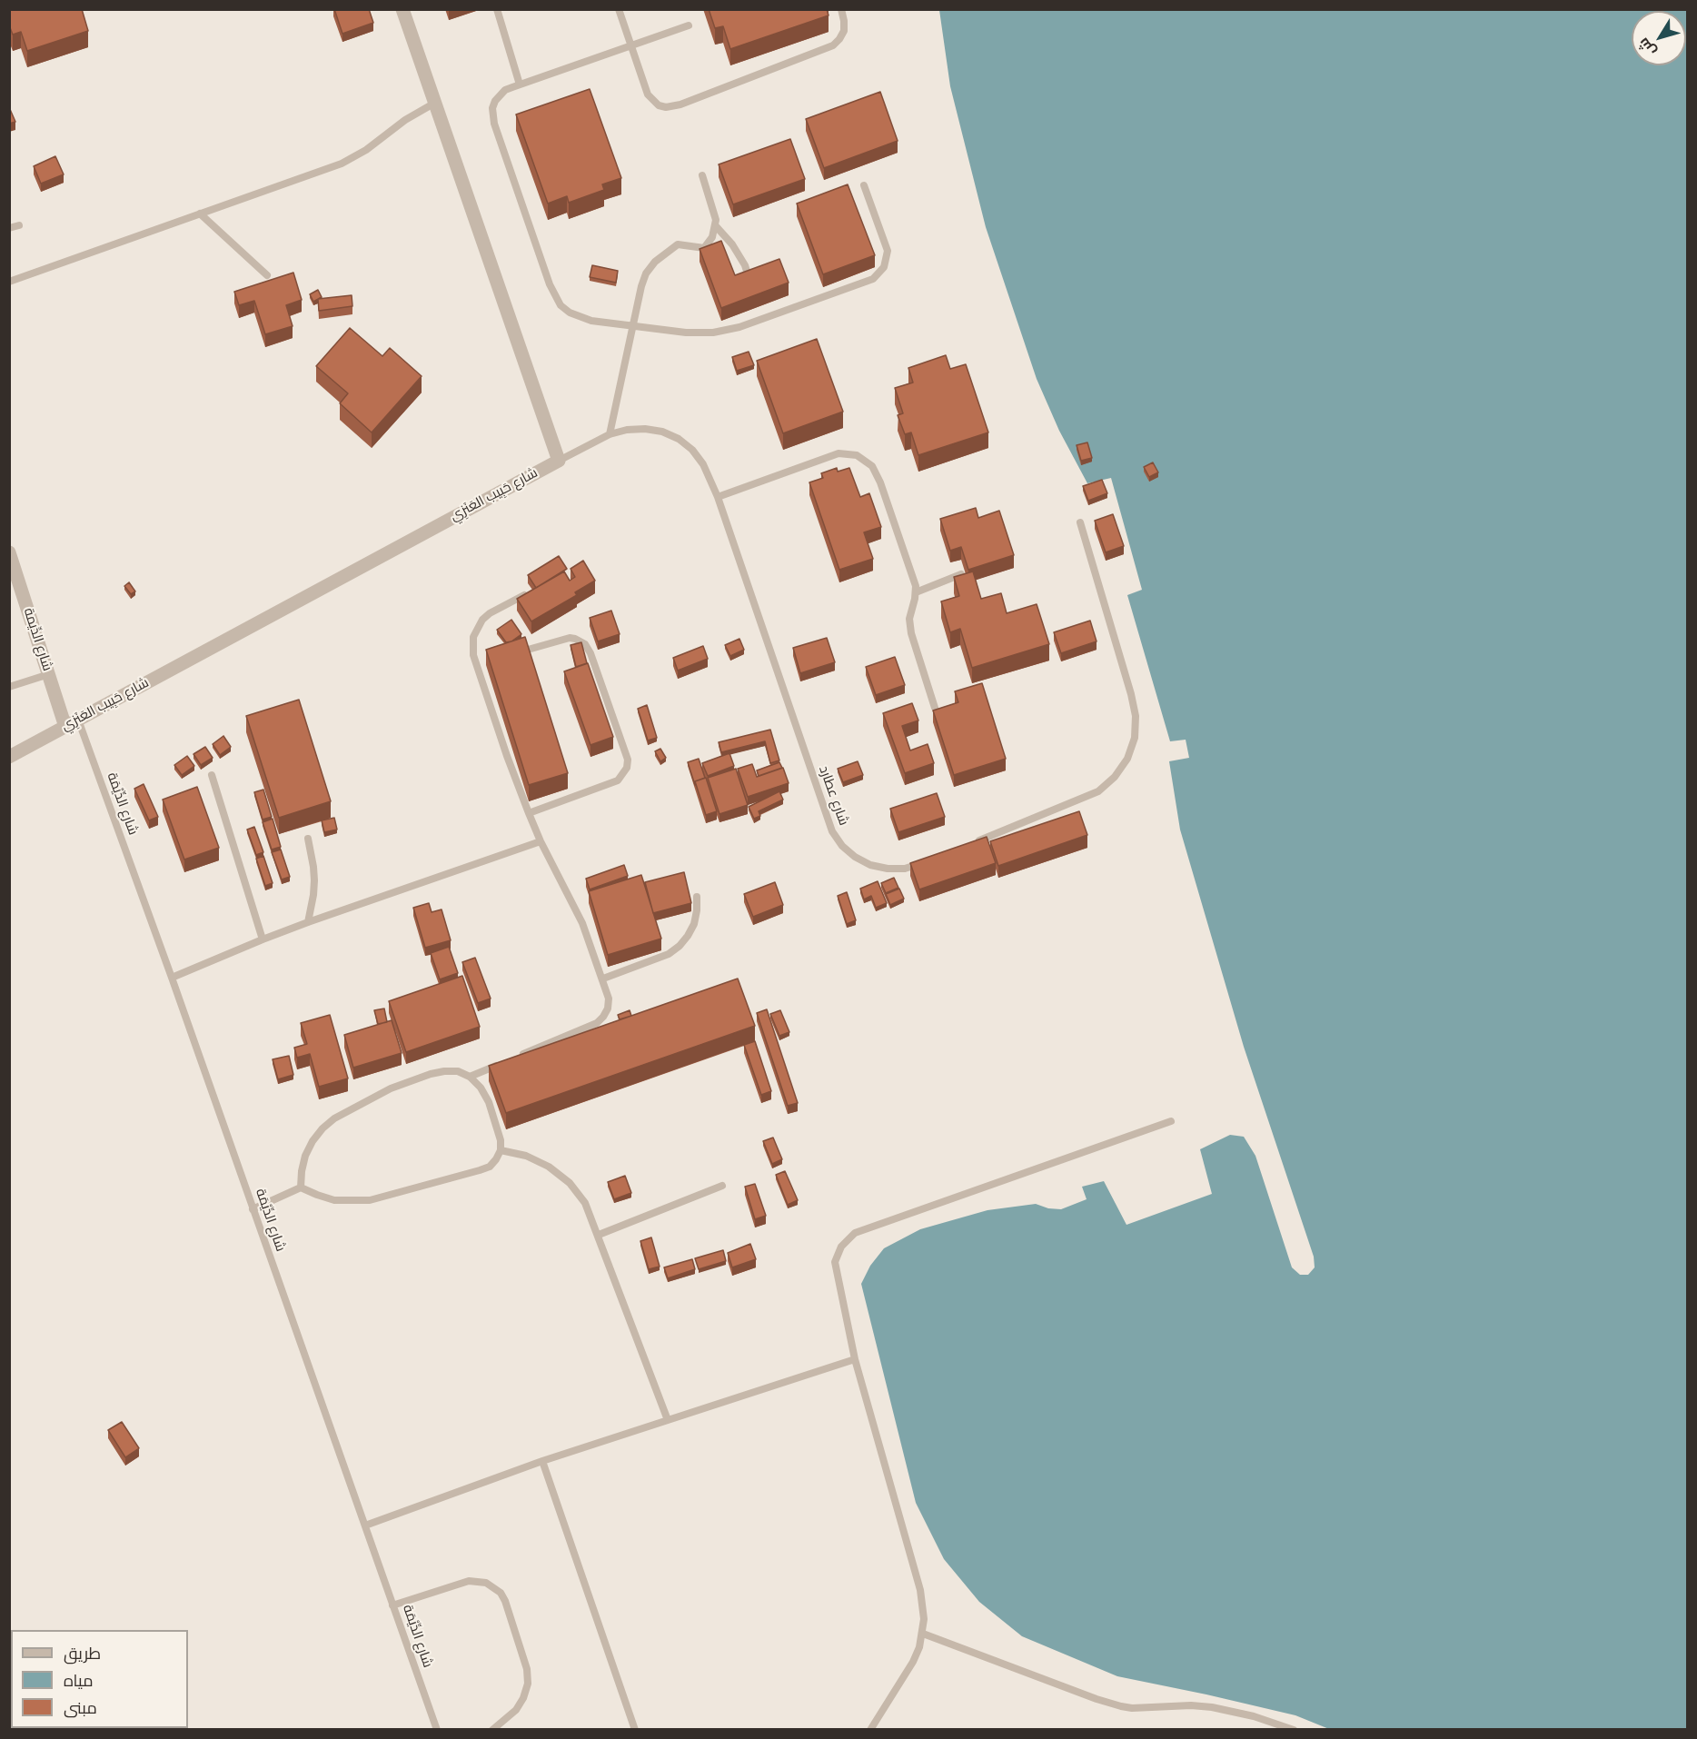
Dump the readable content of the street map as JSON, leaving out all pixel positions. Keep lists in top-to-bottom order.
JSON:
{
  "streets": {
    "street": ["شارع حَبِيب العَنَزِي", "شارع الدِّيمة"],
    "lane": ["شارع عطارد", "شارع الدِّيْمَة"]
  },
  "crossings": [
    ["شارع حَبِيب العَنَزِي", "شارع الدِّيمة"],
    ["شارع حَبِيب العَنَزِي", "شارع عطارد"],
    ["شارع حَبِيب العَنَزِي", "شارع الدِّيْمَة"],
    ["شارع الدِّيمة", "شارع الدِّيْمَة"]
  ],
  "legend": ["طريق", "مياه", "مبنى"],
  "north": "bottom left"
}
